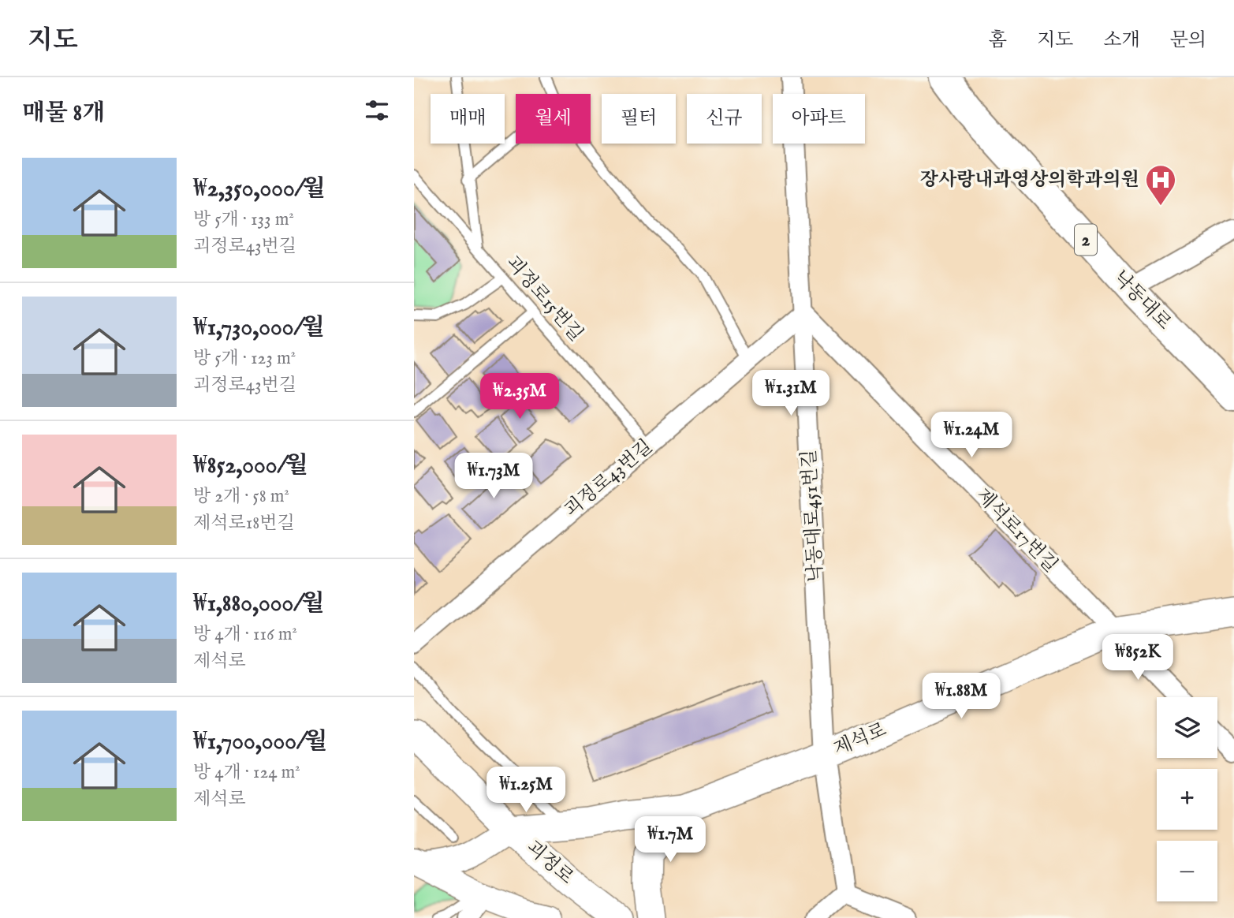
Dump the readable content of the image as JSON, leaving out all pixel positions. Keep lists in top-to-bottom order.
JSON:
{
  "streets": {
    "main road": [
      "2",
      "낙동대로",
      "제석로",
      "괴정로"
    ],
    "street": ["괴정로43번길", "낙동대로451번길", "제석로17번길"],
    "lane": ["괴정로15번길"]
  },
  "crossings": [
    ["괴정로15번길", "괴정로43번길"],
    ["괴정로43번길", "낙동대로451번길"],
    ["괴정로43번길", "제석로17번길"],
    ["낙동대로451번길", "제석로17번길"],
    ["낙동대로451번길", "제석로"],
    ["제석로17번길", "제석로"],
    ["제석로", "괴정로"]
  ],
  "places": {
    "hospital": ["장사랑내과영상의학과의원"]
  },
  "page": {
    "header": "지도",
    "nav": [
      "홈",
      "지도",
      "소개",
      "문의"
    ],
    "heading": "매물 8개",
    "chip": [
      "매매",
      "월세",
      "필터",
      "신규",
      "아파트"
    ],
    "list": [
      {
        "name": "₩2,350,000/월",
        "note": "방 5개 · 133 m² · 괴정로43번길"
      },
      {
        "name": "₩1,730,000/월",
        "note": "방 5개 · 123 m² · 괴정로43번길"
      },
      {
        "name": "₩852,000/월",
        "note": "방 2개 · 58 m² · 제석로18번길"
      },
      {
        "name": "₩1,880,000/월",
        "note": "방 4개 · 116 m² · 제석로"
      },
      {
        "name": "₩1,700,000/월",
        "note": "방 4개 · 124 m² · 제석로"
      }
    ],
    "price": [
      "₩1.31M",
      "₩2.35M",
      "₩1.24M",
      "₩1.73M",
      "₩852K",
      "₩1.88M",
      "₩1.25M",
      "₩1.7M"
    ],
    "map_buttons": ["+", "−"]
  }
}
